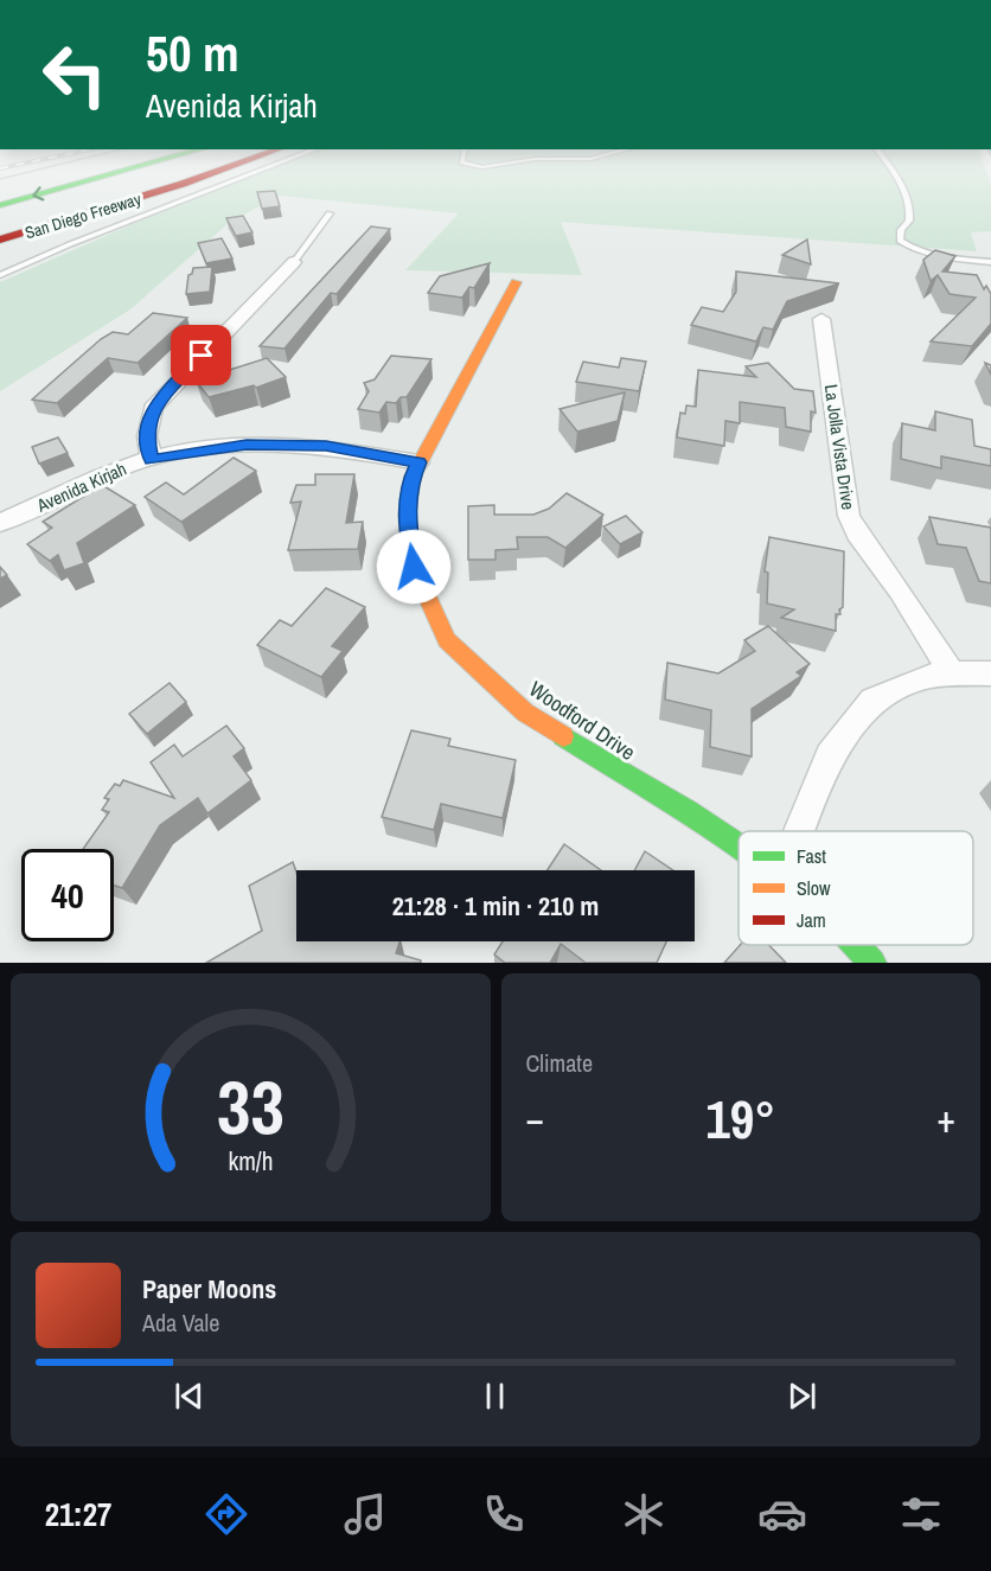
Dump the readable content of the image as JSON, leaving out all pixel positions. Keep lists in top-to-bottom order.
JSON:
{
  "streets": {
    "main road": ["San Diego Freeway", "Woodford Drive"],
    "street": ["La Jolla Vista Drive", "Avenida Kirjah"]
  },
  "crossings": [
    ["Avenida Kirjah", "Woodford Drive"]
  ],
  "legend": ["Fast", "Slow", "Jam"],
  "page": {
    "turn": ["50 m", "Avenida Kirjah"],
    "limit": "40",
    "trip": "21:28 · 1 min · 210 m",
    "tile": "Climate",
    "heat": ["−", "19°", "+"],
    "song": ["Paper Moons", "Ada Vale"],
    "tabs": "21:27",
    "gauge": ["33", "km/h"]
  }
}
